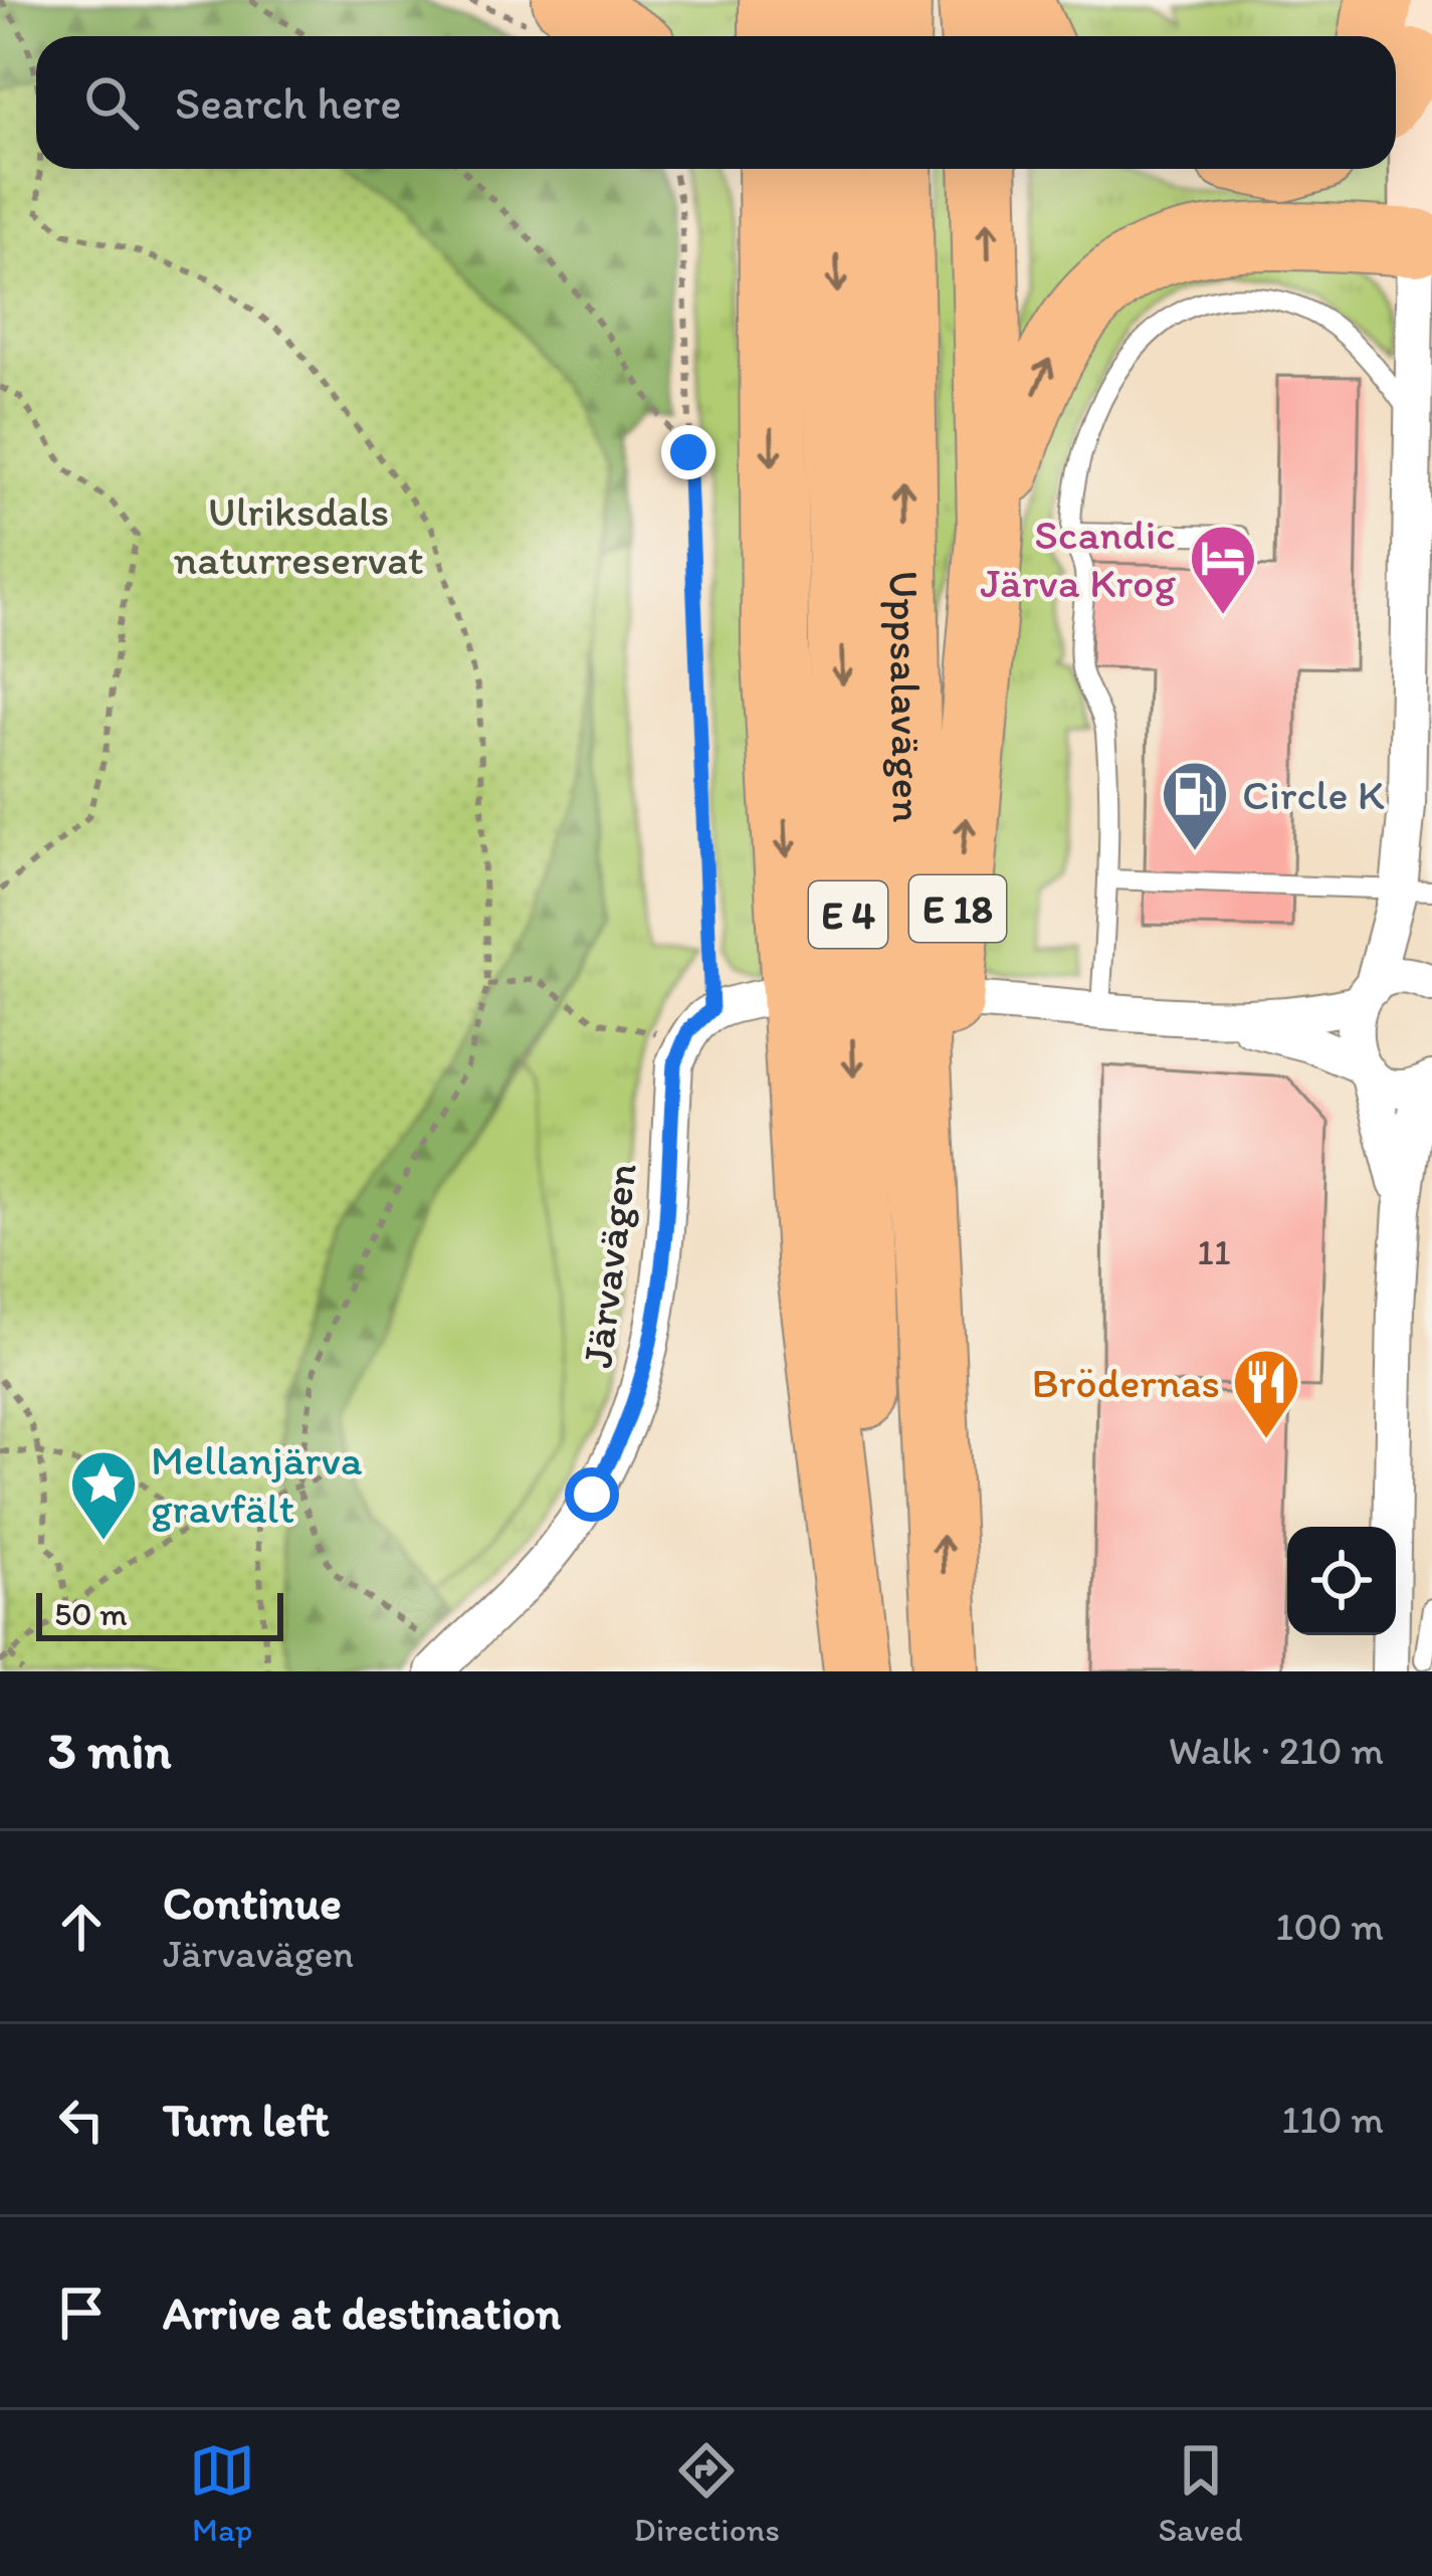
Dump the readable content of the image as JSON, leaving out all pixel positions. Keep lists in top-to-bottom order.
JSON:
{
  "streets": {
    "highway": ["Uppsalavägen", "E 18", "E 4"],
    "street": ["Järvavägen"]
  },
  "crossings": [
    ["Uppsalavägen", "E 18"]
  ],
  "parks": ["Ulriksdals naturreservat"],
  "places": {
    "hotel": ["Scandic Järva Krog"],
    "fuel station": ["Circle K"],
    "restaurant": ["Brödernas"],
    "place": ["Mellanjärva gravfält"]
  },
  "house_numbers": ["11"],
  "scale_bar": "50 m",
  "page": {
    "search": "Search here",
    "scale": "50 m",
    "heading": ["3 min", "Walk · 210 m"],
    "list": [
      ["Continue", "Järvavägen", "100 m"],
      ["Turn left", "110 m"],
      "Arrive at destination"
    ],
    "nav": ["Map", "Directions", "Saved"]
  }
}
